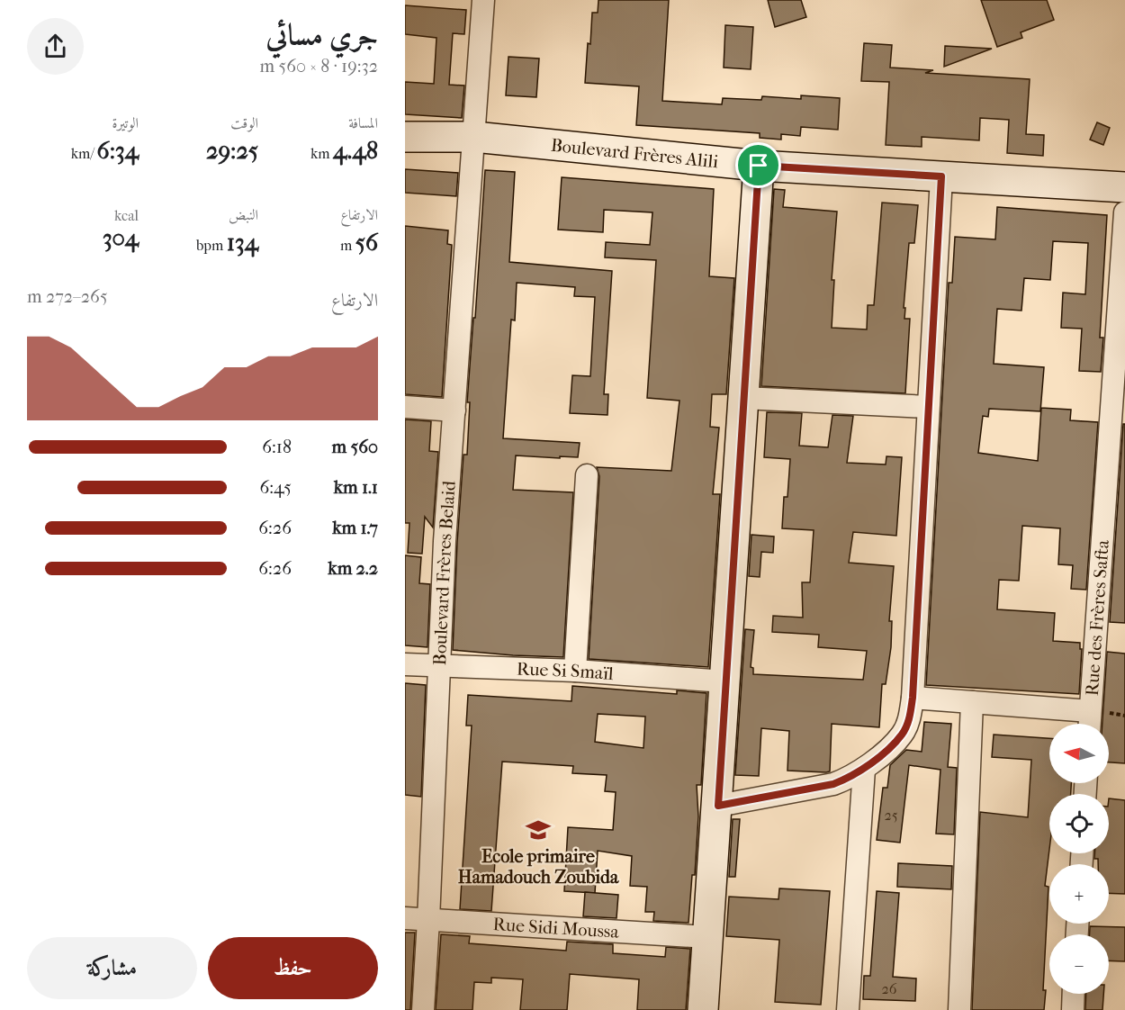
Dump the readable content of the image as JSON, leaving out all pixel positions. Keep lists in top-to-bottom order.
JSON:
{
  "streets": {
    "main road": ["Boulevard Frères Alili"],
    "street": [
      "Boulevard Frères Belaid",
      "Rue des Frères Safta",
      "Rue Si Smaïl",
      "Rue Sidi Moussa"
    ]
  },
  "crossings": [
    ["Boulevard Frères Alili", "Boulevard Frères Belaid"],
    ["Boulevard Frères Belaid", "Rue Si Smaïl"],
    ["Boulevard Frères Belaid", "Rue Sidi Moussa"]
  ],
  "places": {
    "school or university": ["Ecole primaire Hamadouch Zoubida"]
  },
  "house_numbers": ["25", "26"],
  "north": "left",
  "page": {
    "heading": ["جري مسائي", "19:32 · 8 × 560 m"],
    "stats": [
      ["المسافة", "4.48 km"],
      ["الوقت", "29:25"],
      ["الوتيرة", "6:34 /km"],
      ["الارتفاع", "56 m"],
      ["النبض", "134 bpm"],
      ["kcal", "304"]
    ],
    "chart": ["الارتفاع", "265–272 m"],
    "list": [
      {
        "name": "560 m",
        "note": "6:18"
      },
      {
        "name": "1.1 km",
        "note": "6:45"
      },
      {
        "name": "1.7 km",
        "note": "6:26"
      },
      {
        "name": "2.2 km",
        "note": "6:26"
      }
    ],
    "map_buttons": ["+", "−"],
    "buttons": ["حفظ", "مشاركة"]
  }
}
